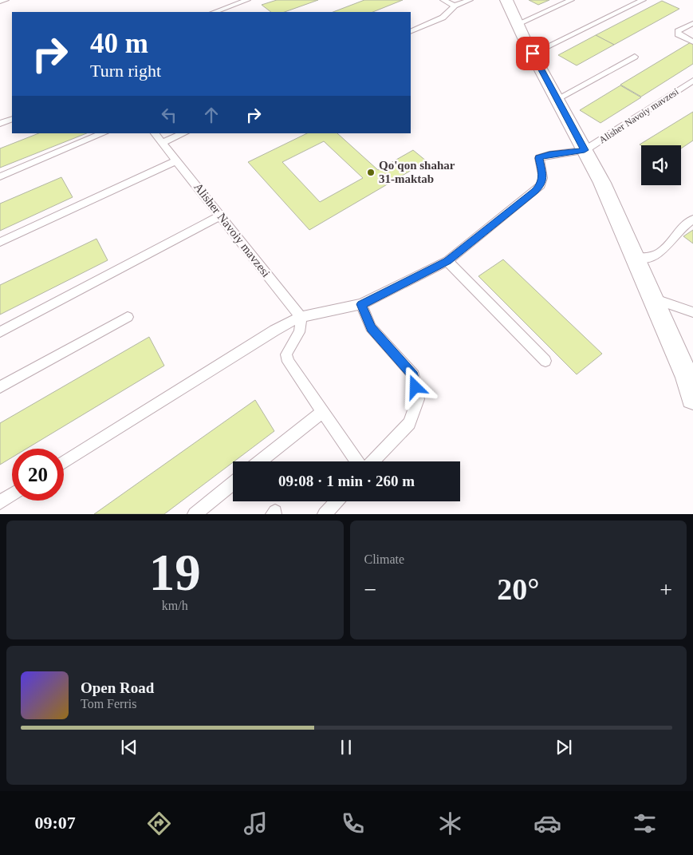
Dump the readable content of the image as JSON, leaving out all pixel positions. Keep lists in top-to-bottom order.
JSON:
{
  "streets": {
    "lane": ["Alisher Navoiy mavzesi"]
  },
  "places": ["Qo'qon shahar 31-maktab"],
  "page": {
    "turn": ["40 m", "Turn right"],
    "limit": "20",
    "trip": "09:08 · 1 min · 260 m",
    "tile": [
      ["19", "km/h"],
      "Climate"
    ],
    "heat": ["−", "20°", "+"],
    "song": ["Open Road", "Tom Ferris"],
    "tabs": "09:07"
  }
}
